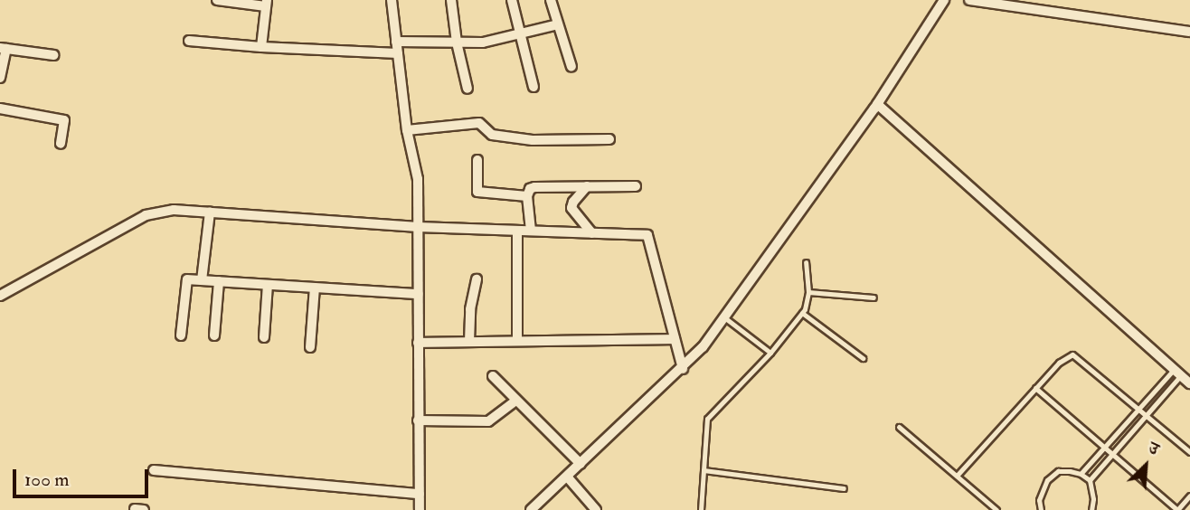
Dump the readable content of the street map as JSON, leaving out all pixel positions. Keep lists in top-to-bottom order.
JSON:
{
  "scale_bar": "100 m",
  "north": "top right"
}
